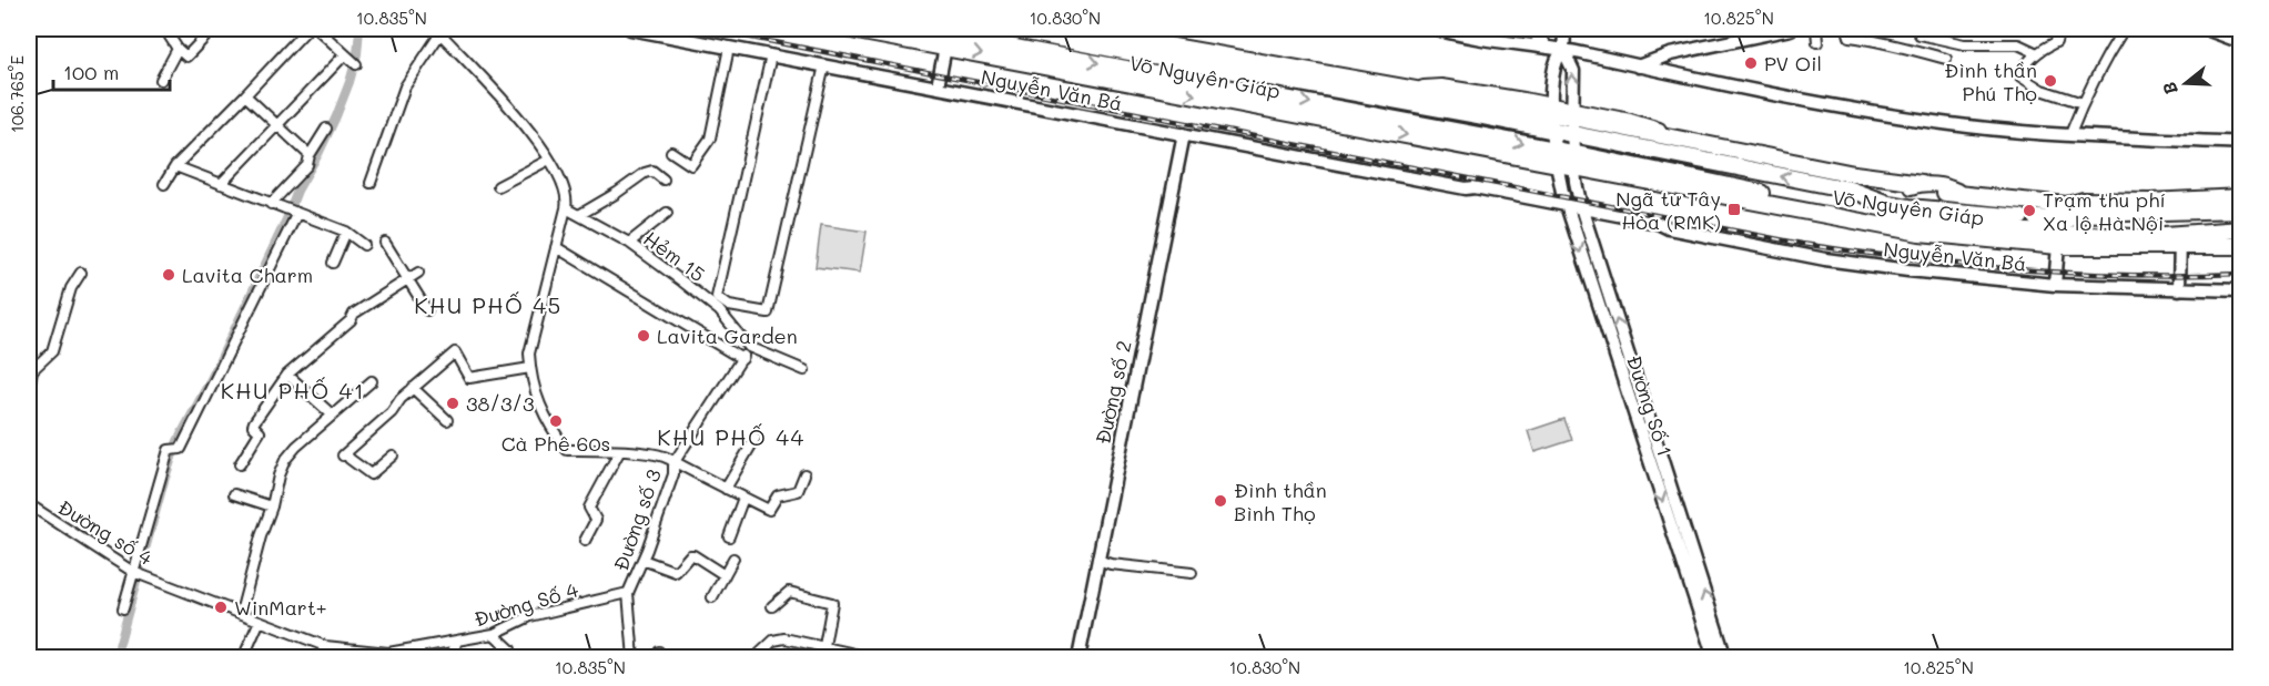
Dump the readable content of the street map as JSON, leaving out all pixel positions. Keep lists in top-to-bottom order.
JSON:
{
  "streets": {
    "highway": ["Võ Nguyên Giáp"],
    "main road": ["Nguyễn Văn Bá", "Đường số 2", "Đường Số 1"],
    "street": [
      "Hẻm 15",
      "Đường số 3",
      "Đường số 4",
      "Đường Số 4"
    ]
  },
  "crossings": [
    ["Võ Nguyên Giáp", "Đường Số 1"],
    ["Nguyễn Văn Bá", "Đường số 2"],
    ["Nguyễn Văn Bá", "Đường Số 1"],
    ["Hẻm 15", "Đường số 3"],
    ["Đường số 3", "Đường Số 4"],
    ["Đường số 4", "Đường Số 4"]
  ],
  "districts": ["KHU PHỐ 45", "KHU PHỐ 41", "KHU PHỐ 44"],
  "places": {
    "other": [
      "PV Oil",
      "Đình thần Phú Thọ",
      "Trạm thu phí Xa lộ Hà Nội",
      "Lavita Charm",
      "Lavita Garden",
      "38/3/3",
      "Cà Phê 60s",
      "Đình thần Bình Thọ",
      "WinMart+"
    ],
    "transit": ["Ngã tư Tây Hòa (RMK)"]
  },
  "scale_bar": "100 m",
  "north": "left",
  "coordinates": [
    "10.835°N",
    "10.830°N",
    "10.825°N",
    "106.765°E"
  ]
}
